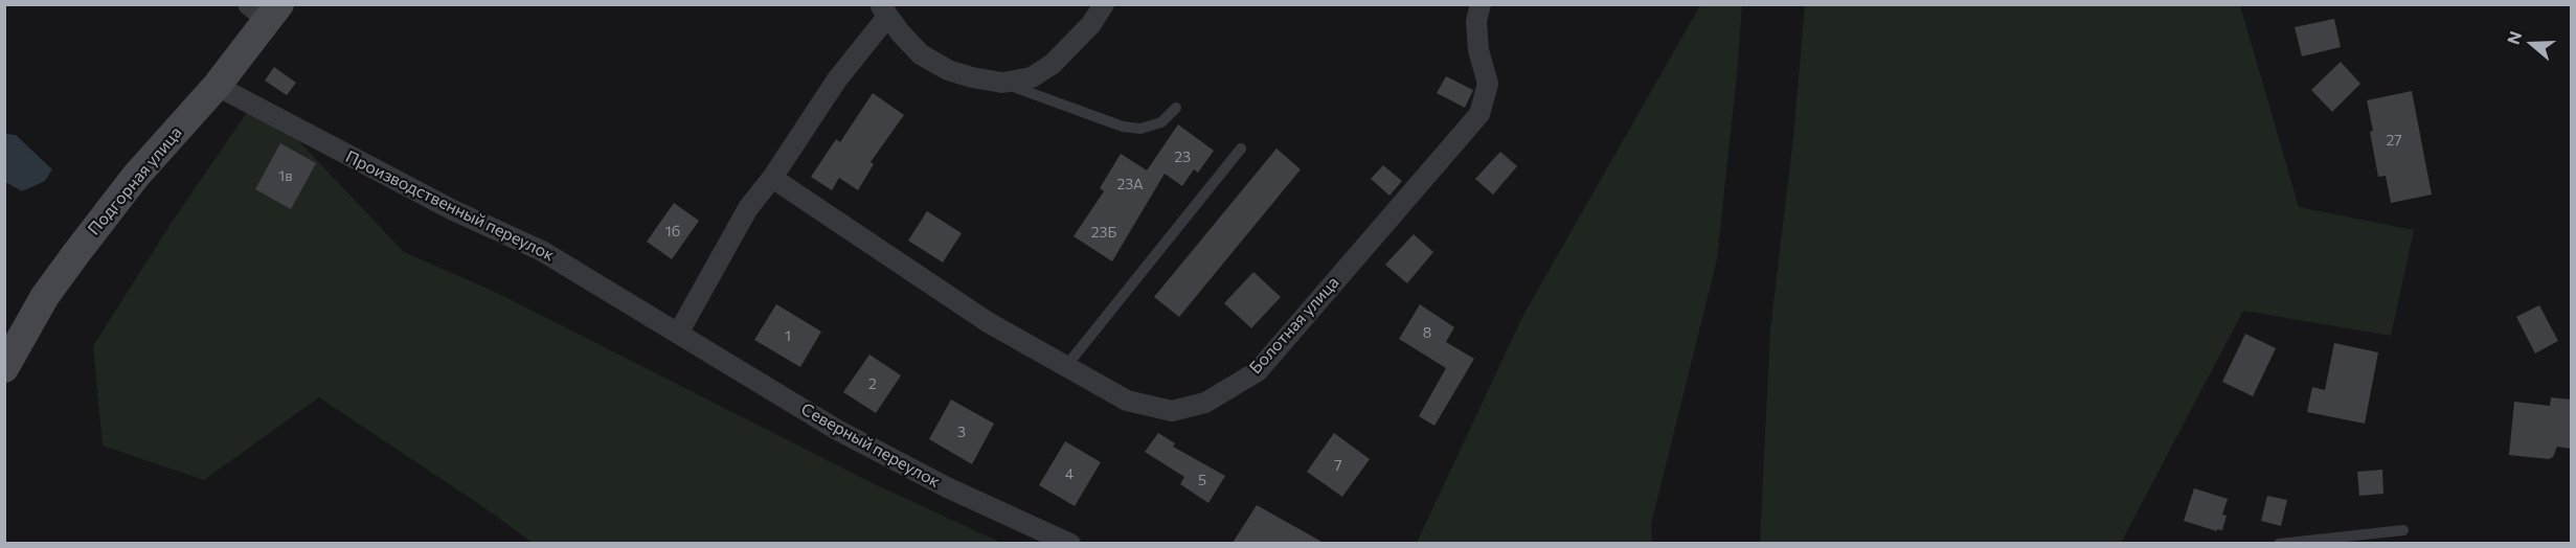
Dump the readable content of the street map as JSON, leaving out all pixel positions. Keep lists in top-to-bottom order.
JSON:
{
  "streets": {
    "street": [
      "Подгорная улица",
      "Производственный переулок",
      "Болотная улица",
      "Северный переулок"
    ]
  },
  "crossings": [
    ["Подгорная улица", "Производственный переулок"],
    ["Производственный переулок", "Северный переулок"]
  ],
  "house_numbers": [
    "27",
    "23",
    "1в",
    "23А",
    "1б",
    "23Б",
    "8",
    "1",
    "2",
    "3",
    "7",
    "4",
    "5"
  ],
  "north": "left"
}
